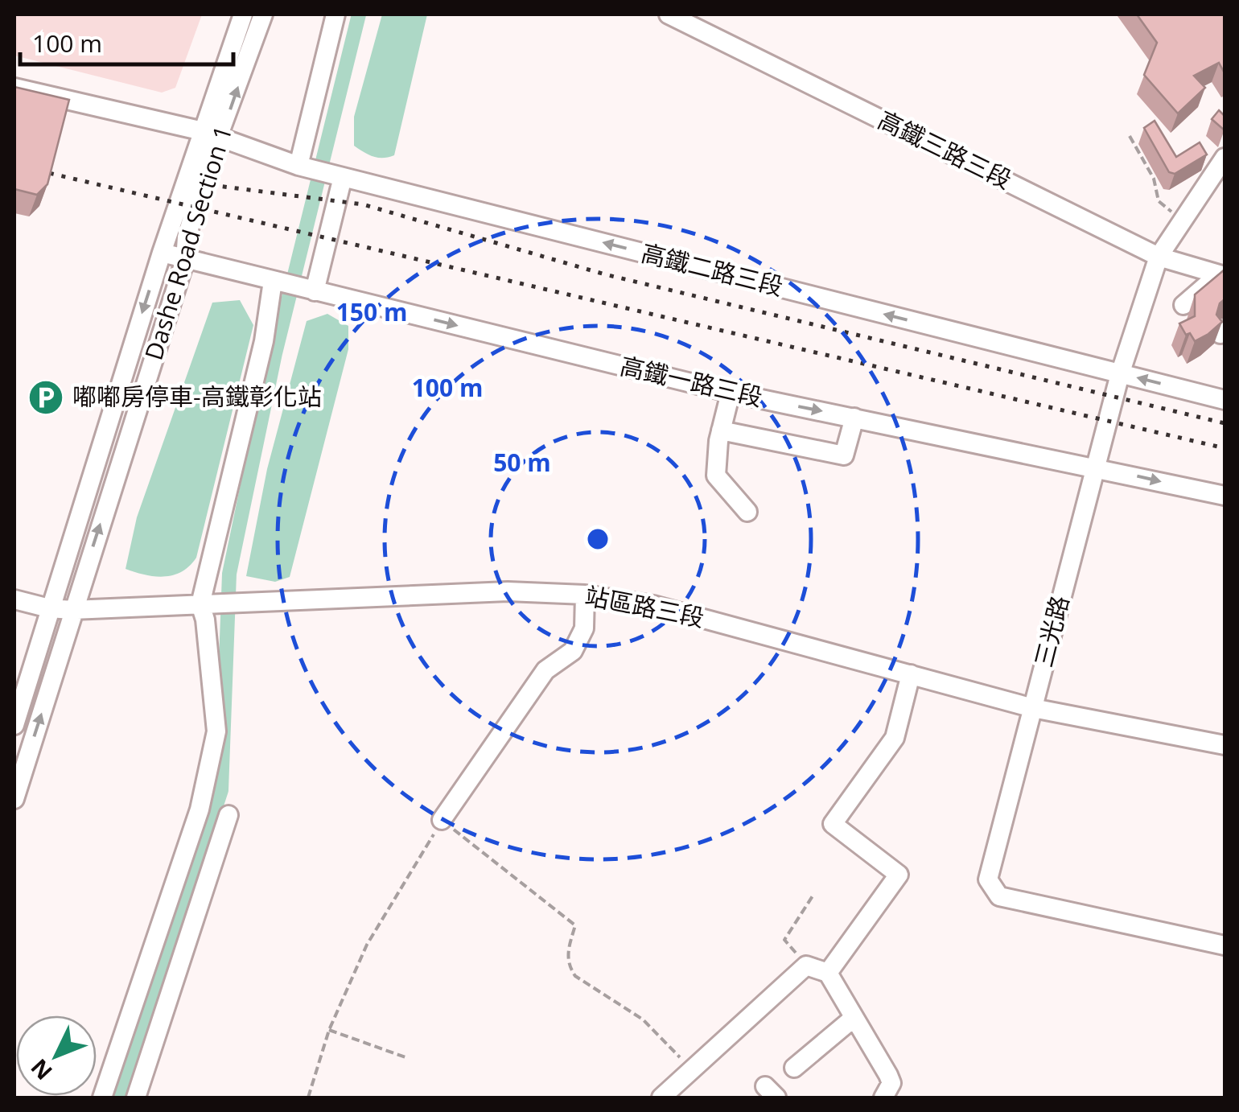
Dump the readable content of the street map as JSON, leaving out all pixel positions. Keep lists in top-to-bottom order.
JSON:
{
  "streets": {
    "street": [
      "高鐵三路三段",
      "Dashe Road Section 1",
      "高鐵二路三段",
      "高鐵一路三段",
      "站區路三段",
      "三光路"
    ]
  },
  "crossings": [
    ["高鐵三路三段", "三光路"],
    ["Dashe Road Section 1", "高鐵二路三段"],
    ["Dashe Road Section 1", "高鐵一路三段"],
    ["Dashe Road Section 1", "站區路三段"],
    ["高鐵二路三段", "三光路"],
    ["高鐵一路三段", "三光路"],
    ["站區路三段", "三光路"]
  ],
  "one_way": ["高鐵二路三段", "高鐵一路三段"],
  "places": {
    "parking": ["嘟嘟房停車-高鐵彰化站"]
  },
  "scale_bar": "100 m",
  "north": "bottom left",
  "rings": ["150 m", "100 m", "50 m"]
}
